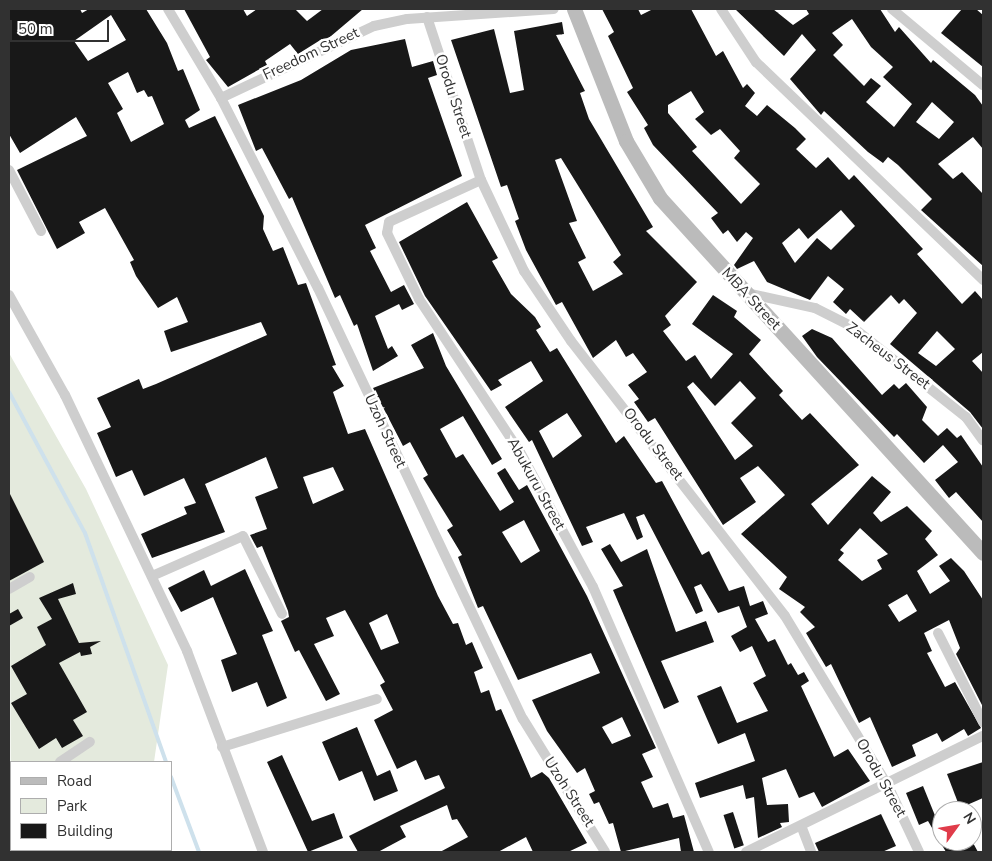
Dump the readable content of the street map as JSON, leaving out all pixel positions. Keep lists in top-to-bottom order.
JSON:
{
  "streets": {
    "street": [
      "Freedom Street",
      "Orodu Street",
      "MBA Street",
      "Zacheus Street",
      "Uzoh Street",
      "Abukuru Street"
    ]
  },
  "crossings": [
    ["Freedom Street", "Orodu Street"],
    ["Freedom Street", "Uzoh Street"],
    ["Orodu Street", "Abukuru Street"],
    ["MBA Street", "Zacheus Street"]
  ],
  "legend": ["Road", "Park", "Building"],
  "scale_bar": "50 m",
  "north": "top right"
}
